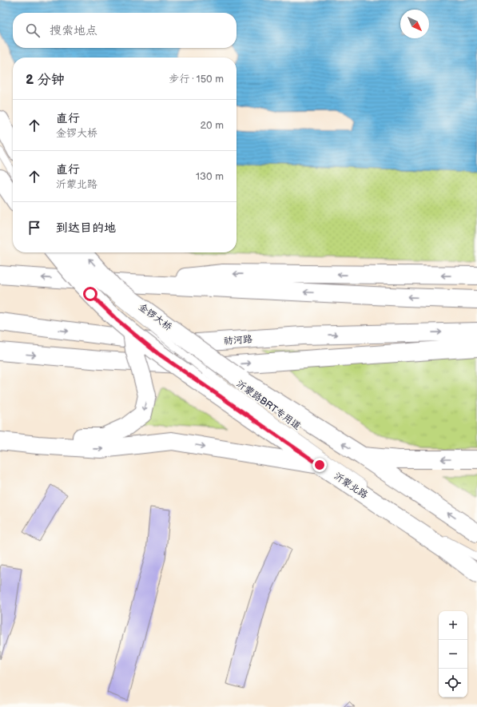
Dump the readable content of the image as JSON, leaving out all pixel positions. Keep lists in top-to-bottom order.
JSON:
{
  "streets": {
    "main road": ["金锣大桥", "祊河路", "沂蒙北路"],
    "lane": ["沂蒙路BRT专用道"]
  },
  "one_way": ["金锣大桥"],
  "north": "bottom right",
  "page": {
    "search": "搜索地点",
    "heading": ["2 分钟", "步行 · 150 m"],
    "list": [
      ["直行", "金锣大桥", "20 m"],
      ["直行", "沂蒙北路", "130 m"],
      "到达目的地"
    ],
    "map_buttons": ["+", "−"]
  }
}
